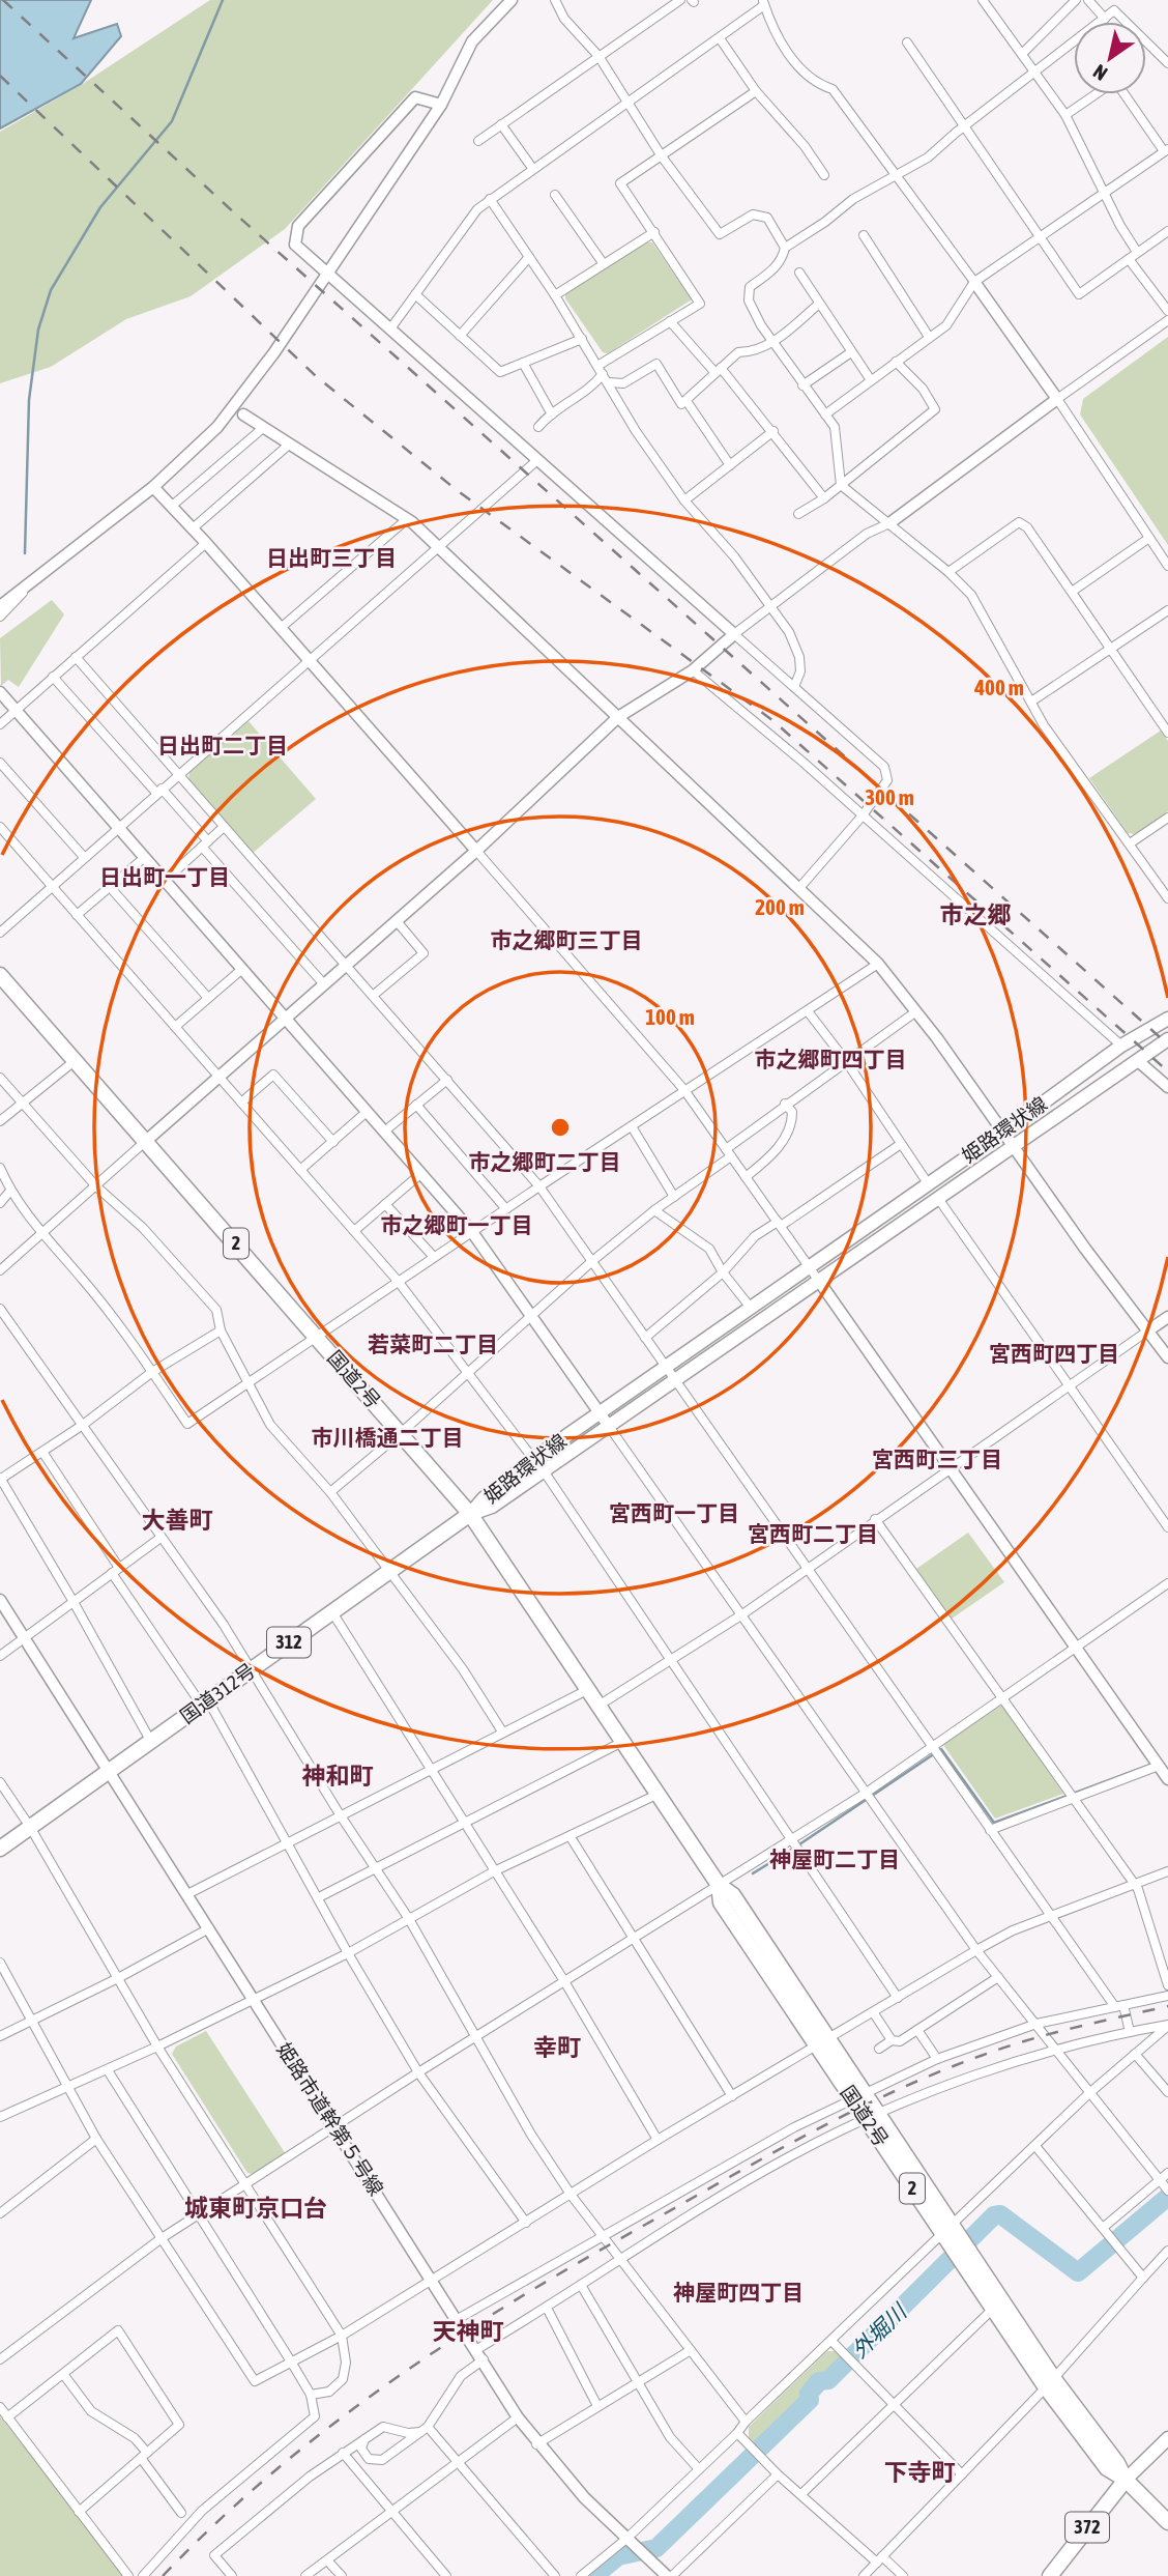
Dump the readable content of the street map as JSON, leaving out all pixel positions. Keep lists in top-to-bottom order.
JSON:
{
  "streets": {
    "highway": [
      "2",
      "国道2号",
      "312",
      "国道312号",
      "372"
    ],
    "main road": ["姫路環状線"],
    "street": ["姫路市道幹第５号線"]
  },
  "crossings": [
    ["姫路環状線", "国道2号"],
    ["姫路環状線", "国道312号"],
    ["国道2号", "国道312号"],
    ["国道2号", "372"],
    ["国道312号", "姫路市道幹第５号線"]
  ],
  "districts": [
    "日出町三丁目",
    "日出町二丁目",
    "日出町一丁目",
    "市之郷",
    "市之郷町三丁目",
    "市之郷町四丁目",
    "市之郷町二丁目",
    "市之郷町一丁目",
    "若菜町二丁目",
    "宮西町四丁目",
    "市川橋通二丁目",
    "宮西町三丁目",
    "宮西町一丁目",
    "大善町",
    "宮西町二丁目",
    "神和町",
    "神屋町二丁目",
    "幸町",
    "城東町京口台",
    "神屋町四丁目",
    "天神町",
    "下寺町"
  ],
  "water": ["外堀川"],
  "north": "bottom left",
  "rings": [
    "400 m",
    "300 m",
    "200 m",
    "100 m"
  ]
}
